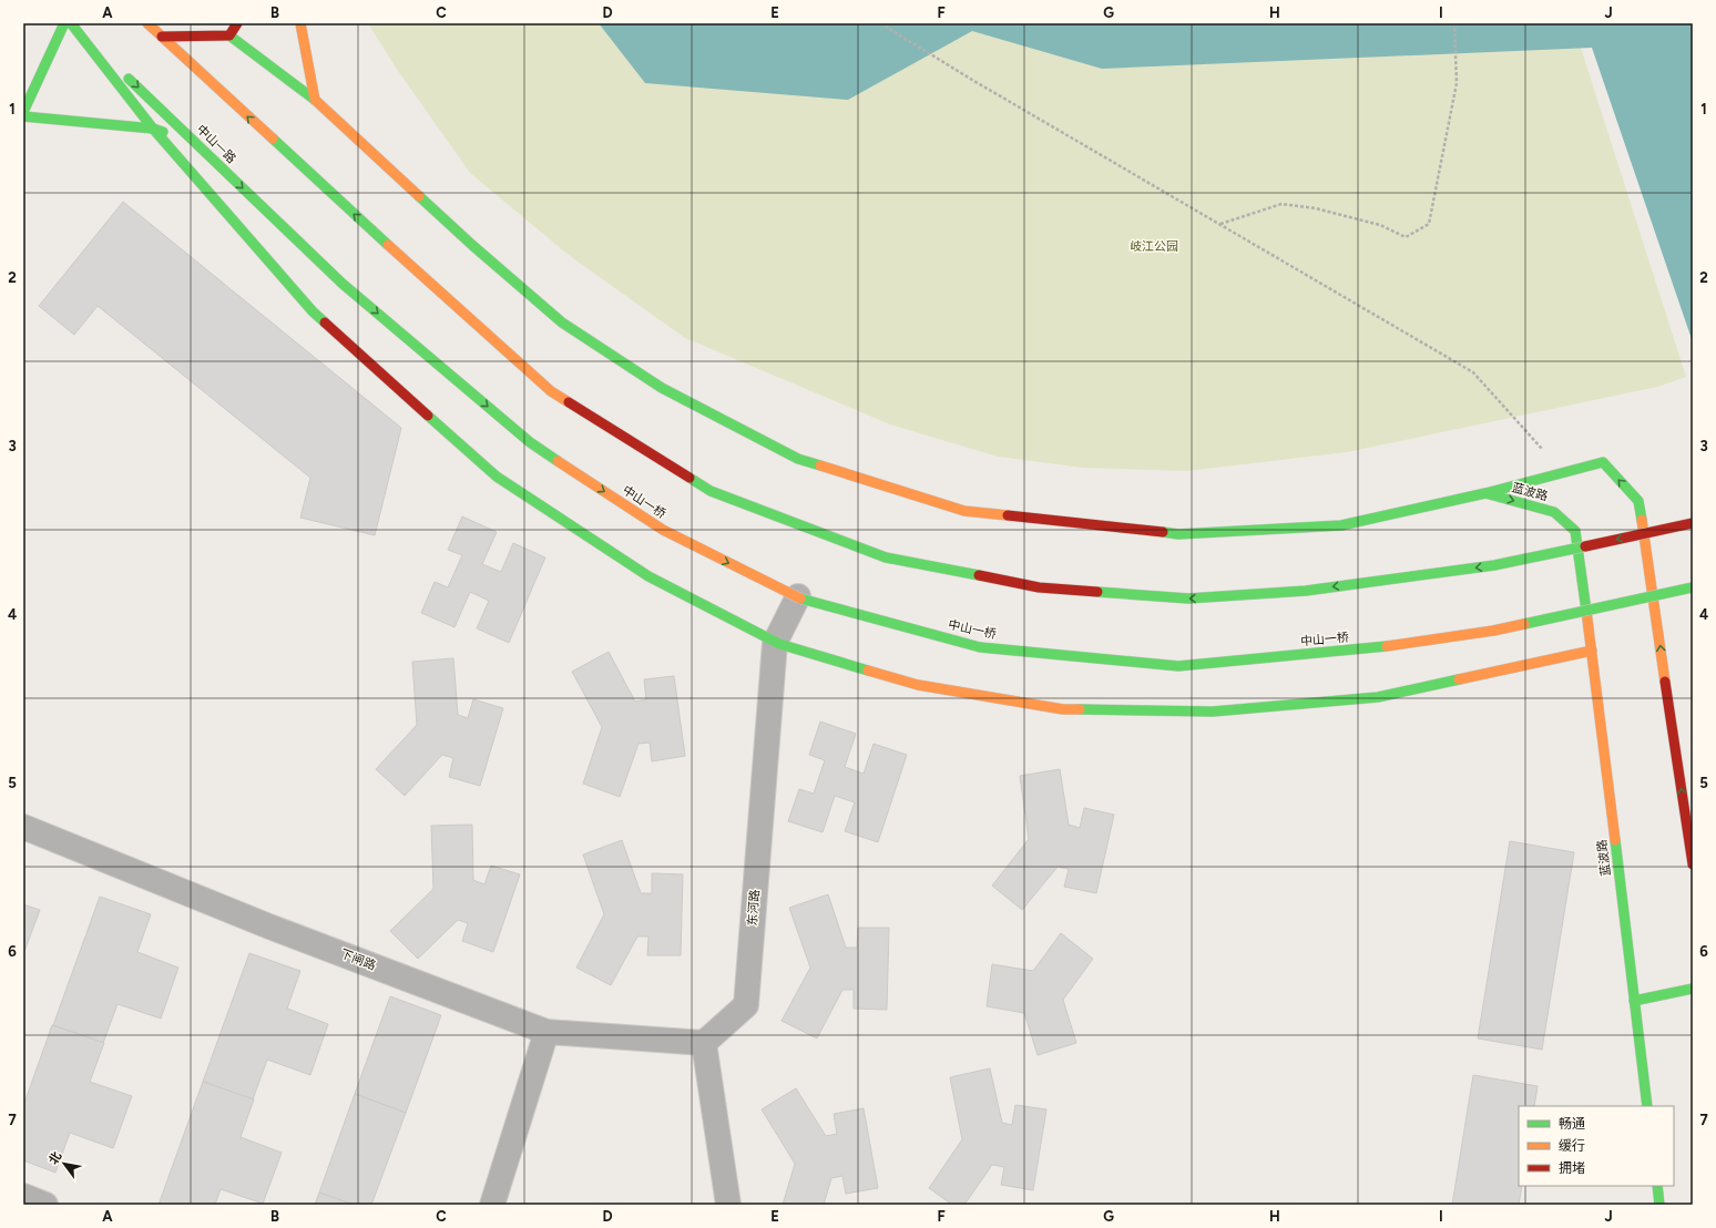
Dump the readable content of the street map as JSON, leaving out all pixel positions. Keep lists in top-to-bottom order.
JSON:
{
  "streets": {
    "street": [
      "中山一路",
      "蓝波路",
      "中山一桥",
      "东河路",
      "下闸路"
    ]
  },
  "crossings": [
    ["中山一路", "中山一桥"],
    ["中山一桥", "东河路"],
    ["东河路", "下闸路"]
  ],
  "parks": ["岐江公园"],
  "legend": ["畅通", "缓行", "拥堵"],
  "north": "top left",
  "grid": {
    "columns": [
      "A",
      "B",
      "C",
      "D",
      "E",
      "F",
      "G",
      "H",
      "I",
      "J"
    ],
    "rows": [
      "1",
      "2",
      "3",
      "4",
      "5",
      "6",
      "7"
    ]
  }
}
